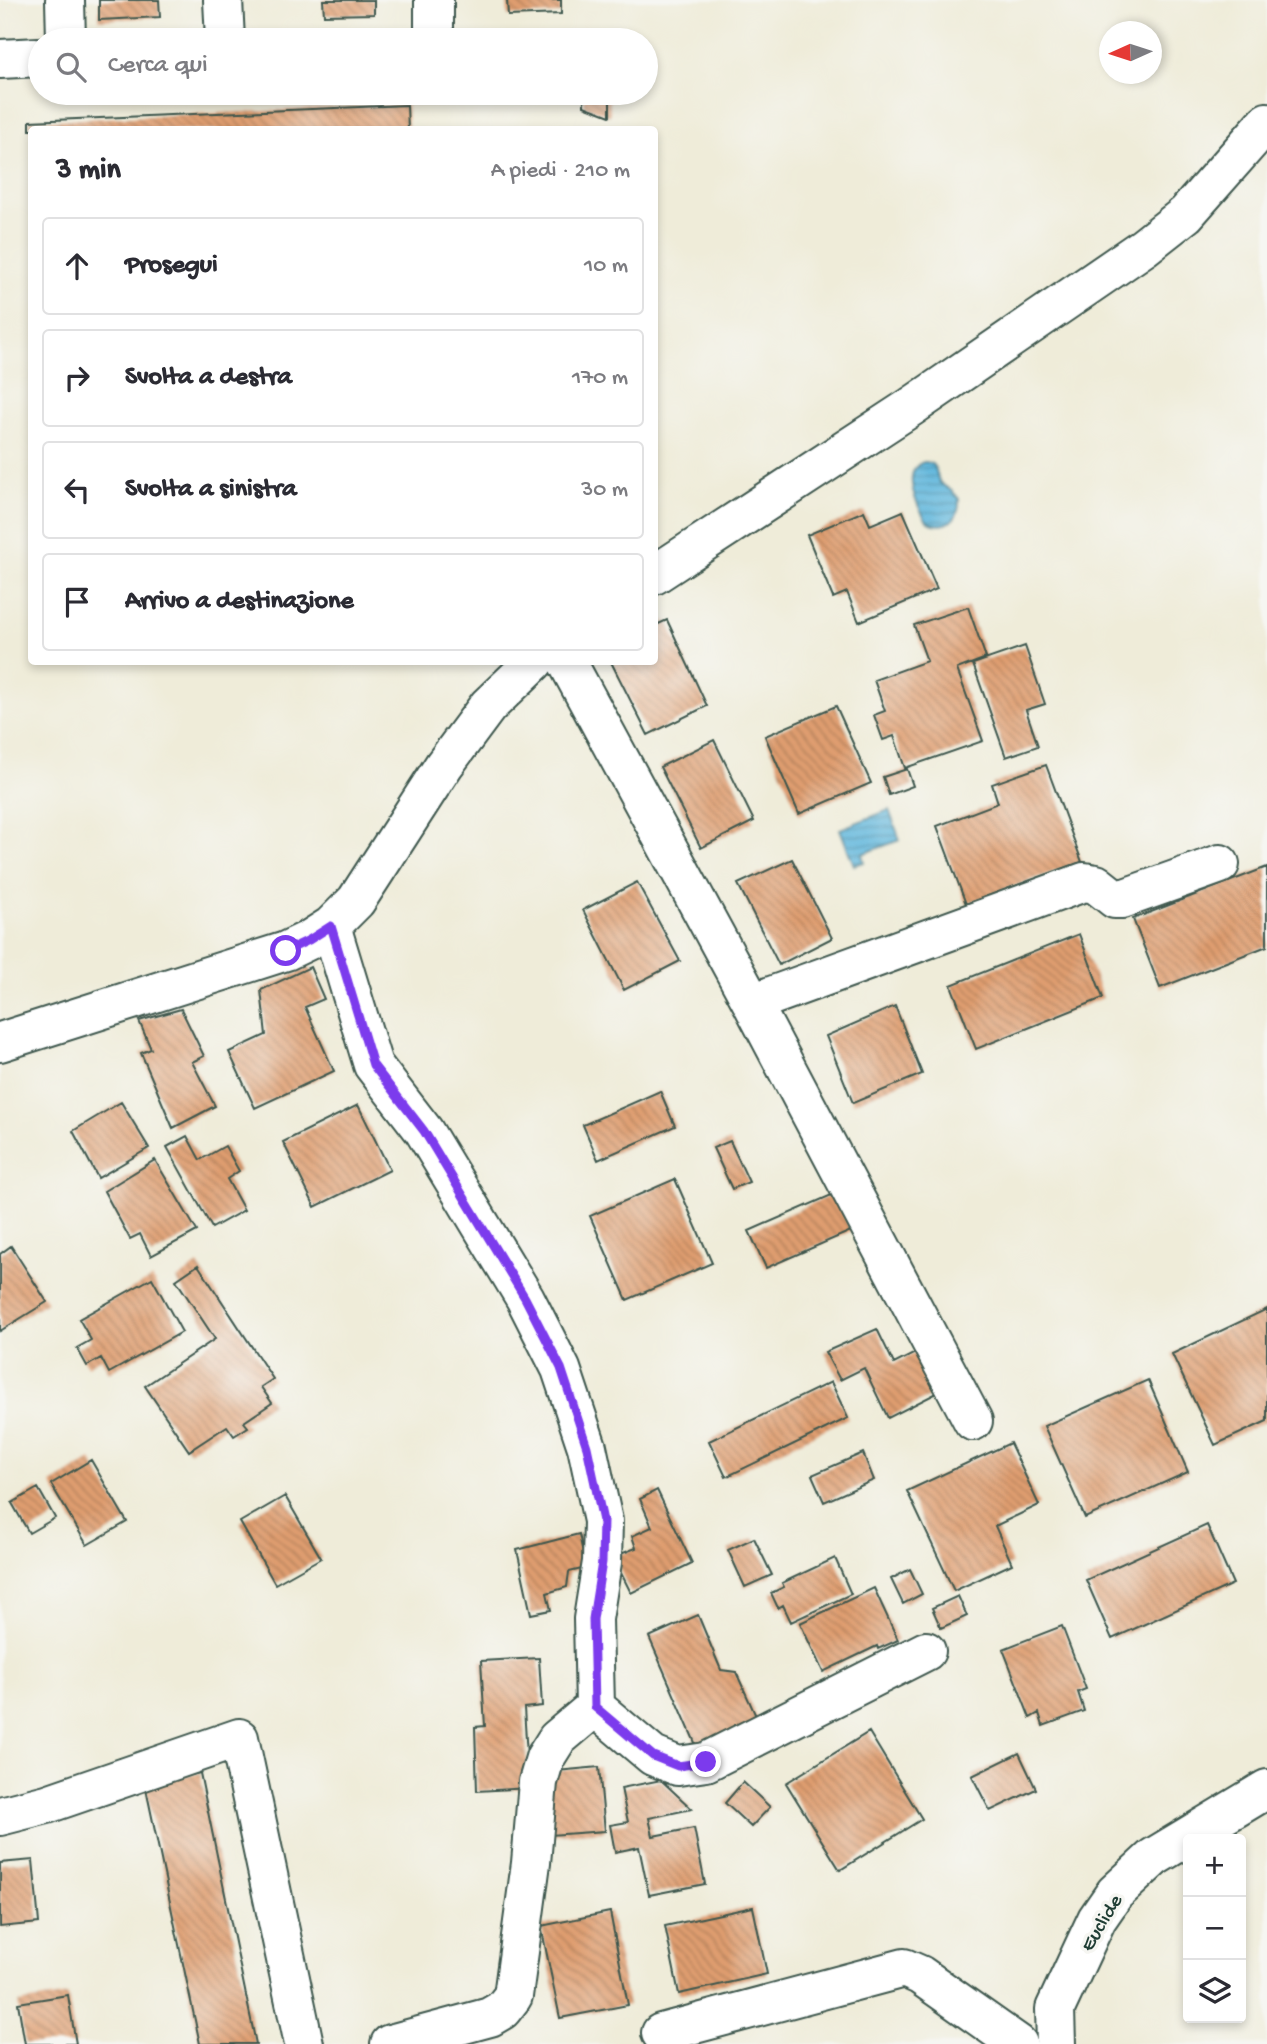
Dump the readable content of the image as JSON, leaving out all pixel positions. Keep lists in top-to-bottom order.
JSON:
{
  "streets": {
    "street": ["Euclide"]
  },
  "north": "left",
  "page": {
    "search": "Cerca qui",
    "heading": ["3 min", "A piedi · 210 m"],
    "list": [
      ["Prosegui", "10 m"],
      ["Svolta a destra", "170 m"],
      ["Svolta a sinistra", "30 m"],
      "Arrivo a destinazione"
    ],
    "map_buttons": ["+", "−"]
  }
}
